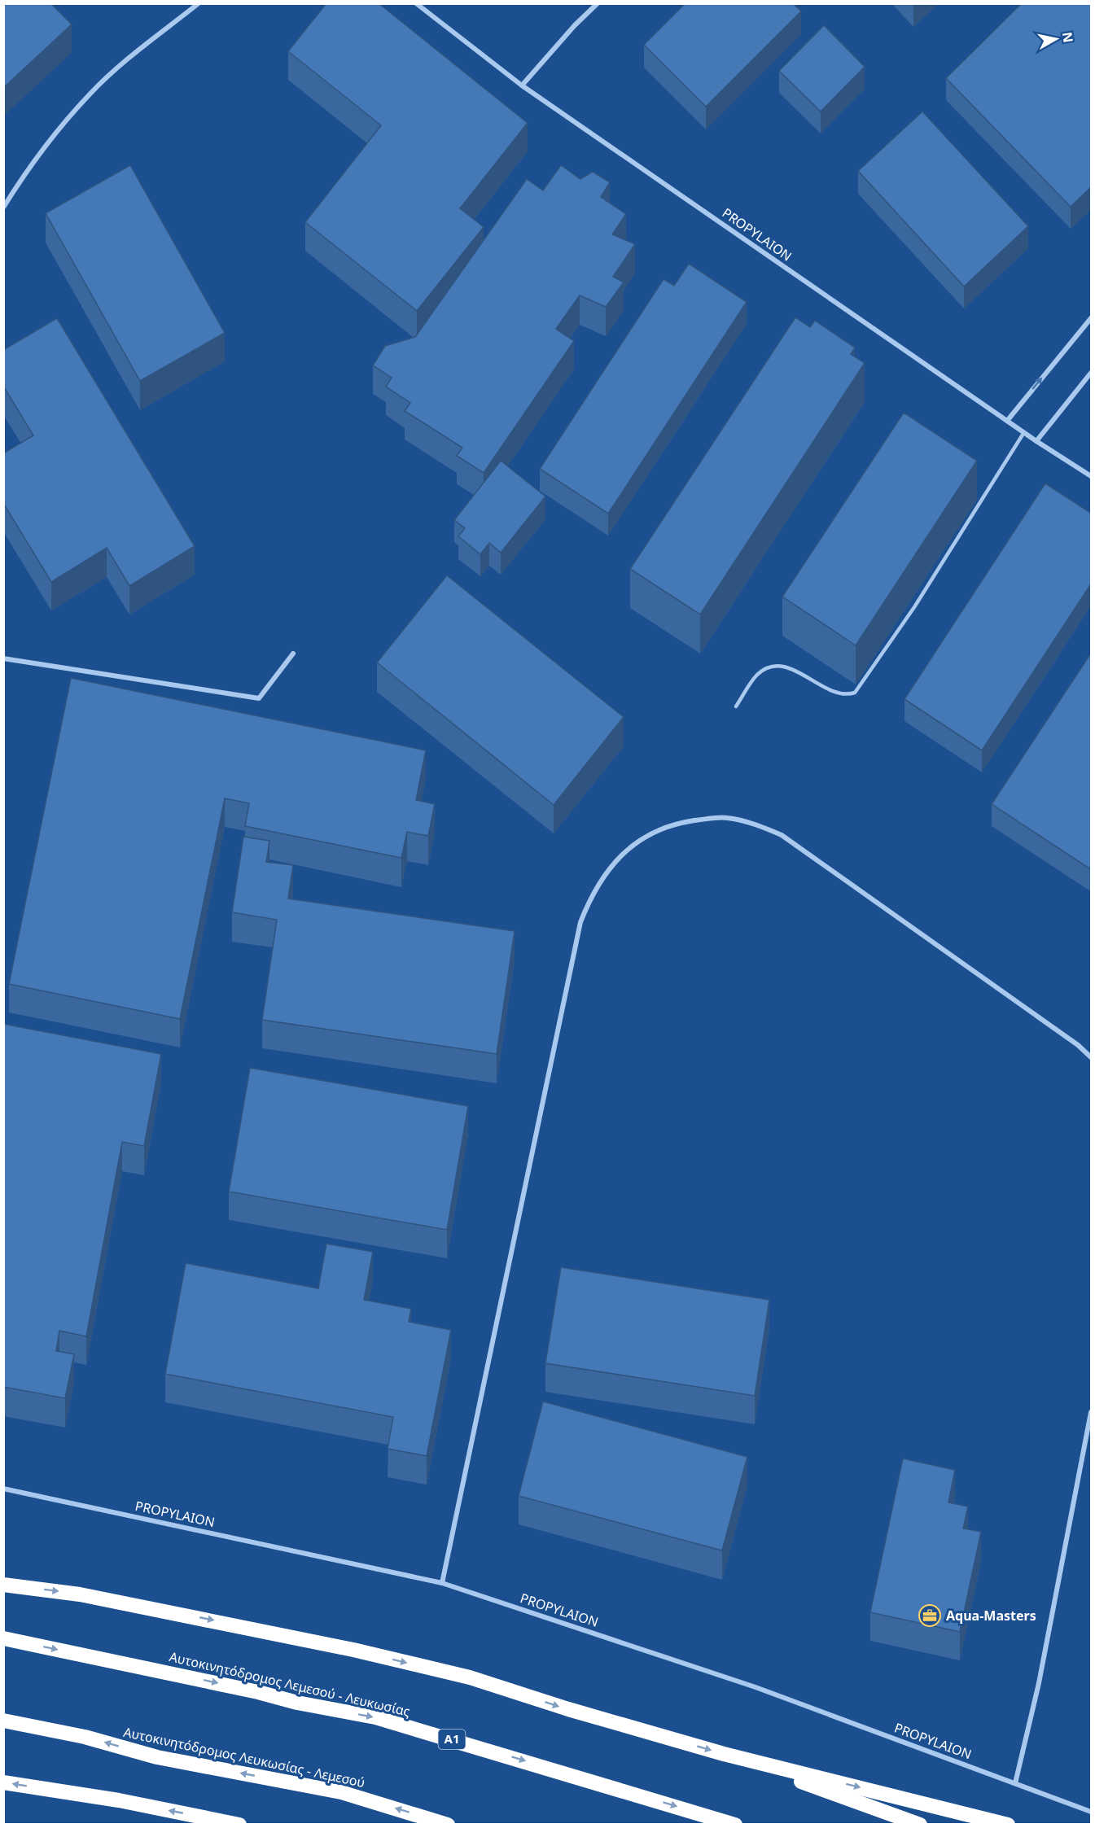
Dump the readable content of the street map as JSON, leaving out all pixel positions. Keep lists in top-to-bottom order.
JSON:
{
  "streets": {
    "highway": ["Αυτοκινητόδρομος Λεμεσού - Λευκωσίας", "A1", "Αυτοκινητόδρομος Λευκωσίας - Λεμεσού"],
    "street": ["PROPYLAION"]
  },
  "places": {
    "office": ["Aqua-Masters"]
  },
  "north": "right"
}
